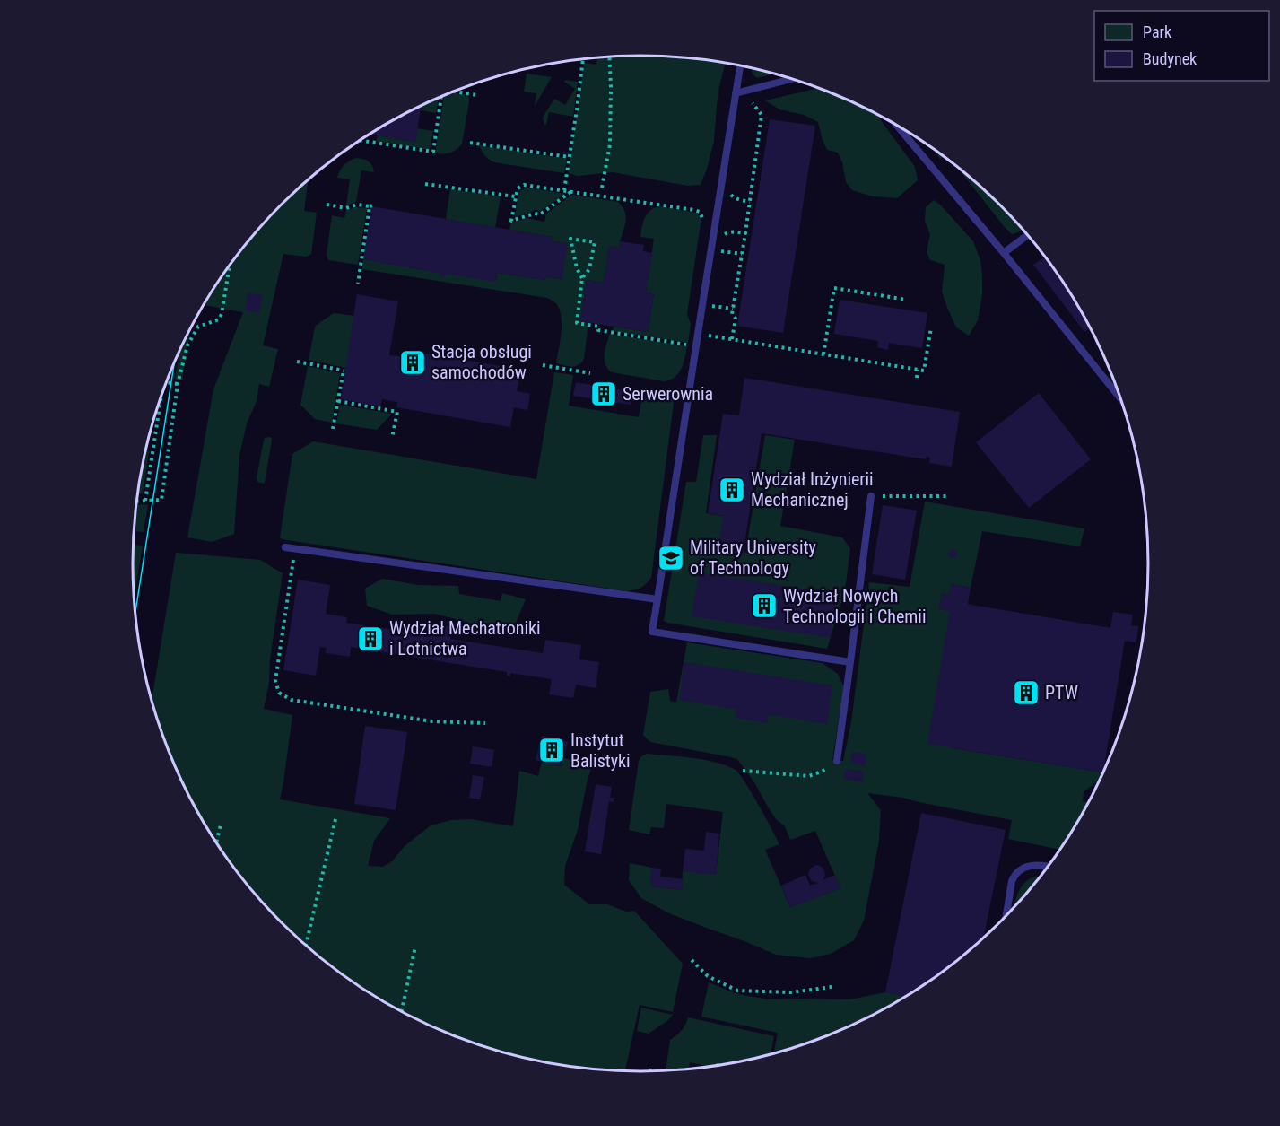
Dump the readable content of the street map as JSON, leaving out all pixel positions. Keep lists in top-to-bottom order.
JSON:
{
  "places": {
    "building": [
      "Stacja obsługi samochodów",
      "Serwerownia",
      "Wydział Inżynierii Mechanicznej",
      "Wydział Nowych Technologii i Chemii",
      "Wydział Mechatroniki i Lotnictwa",
      "PTW",
      "Instytut Balistyki"
    ],
    "school or university": ["Military University of Technology"]
  },
  "legend": ["Park", "Budynek"]
}
